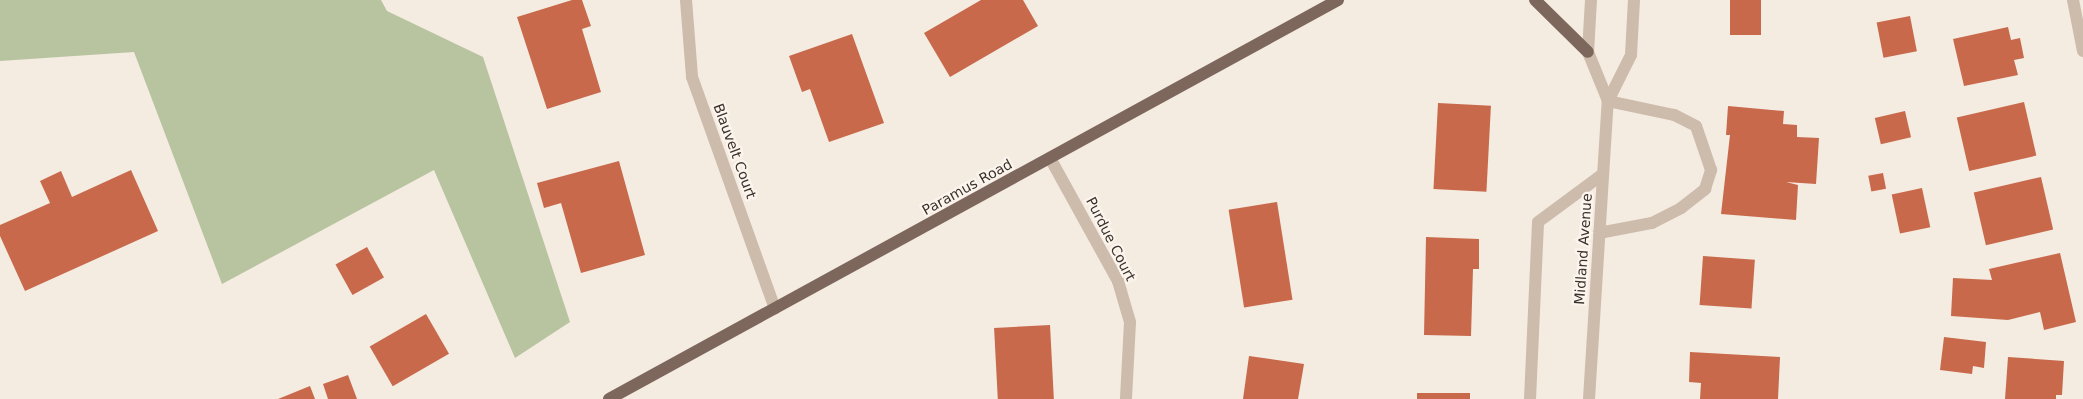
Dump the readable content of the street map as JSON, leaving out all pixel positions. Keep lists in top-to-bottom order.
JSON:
{
  "streets": {
    "main road": ["Paramus Road"],
    "street": ["Blauvelt Court", "Purdue Court", "Midland Avenue"]
  },
  "crossings": [
    ["Blauvelt Court", "Paramus Road"],
    ["Paramus Road", "Purdue Court"]
  ]
}
